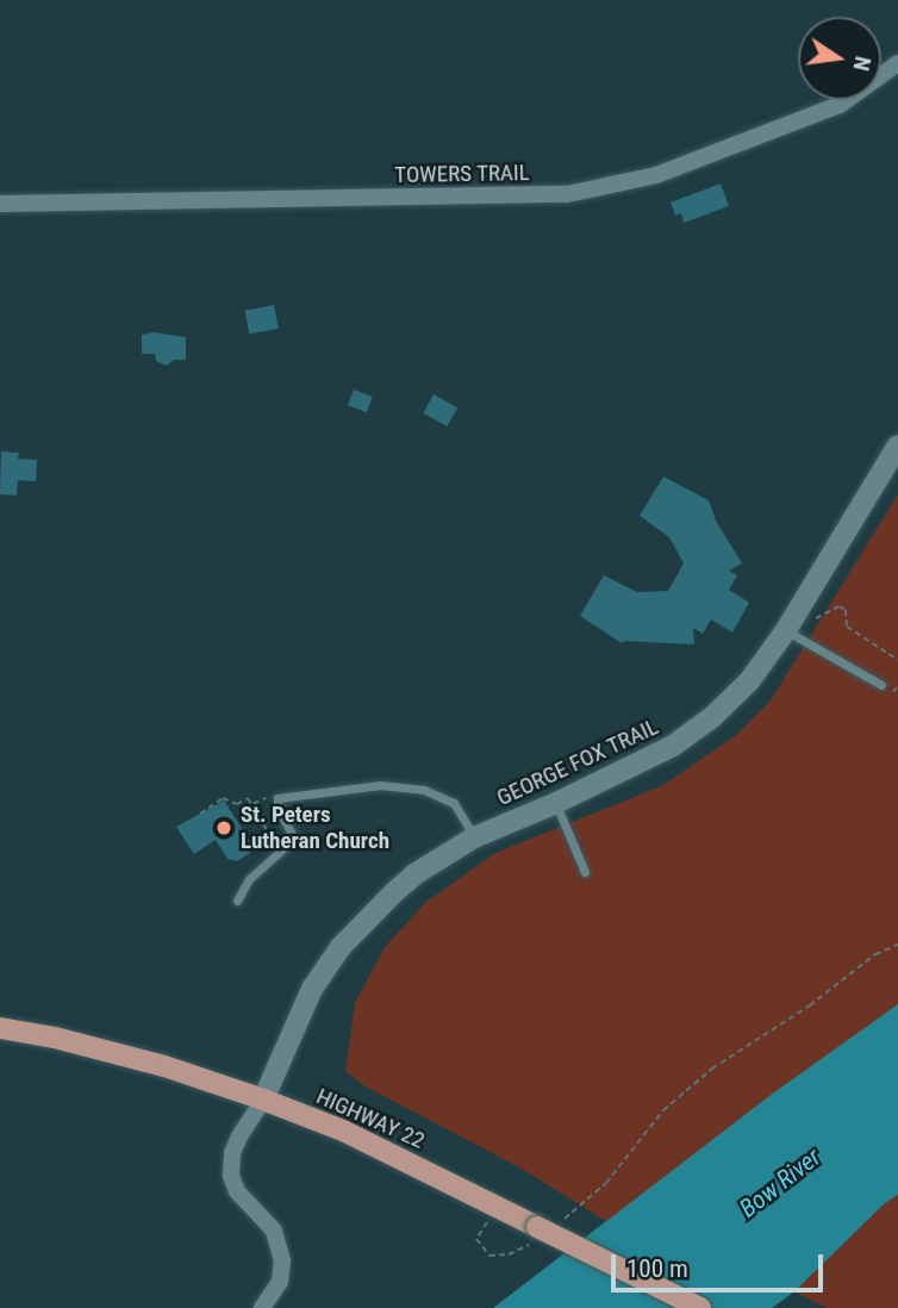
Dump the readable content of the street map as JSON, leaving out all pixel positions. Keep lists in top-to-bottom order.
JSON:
{
  "streets": {
    "main road": ["HIGHWAY 22"],
    "street": ["TOWERS TRAIL", "GEORGE FOX TRAIL"]
  },
  "crossings": [
    ["GEORGE FOX TRAIL", "HIGHWAY 22"]
  ],
  "water": ["Bow River"],
  "places": ["St. Peters Lutheran Church"],
  "scale_bar": "100 m",
  "north": "right"
}
